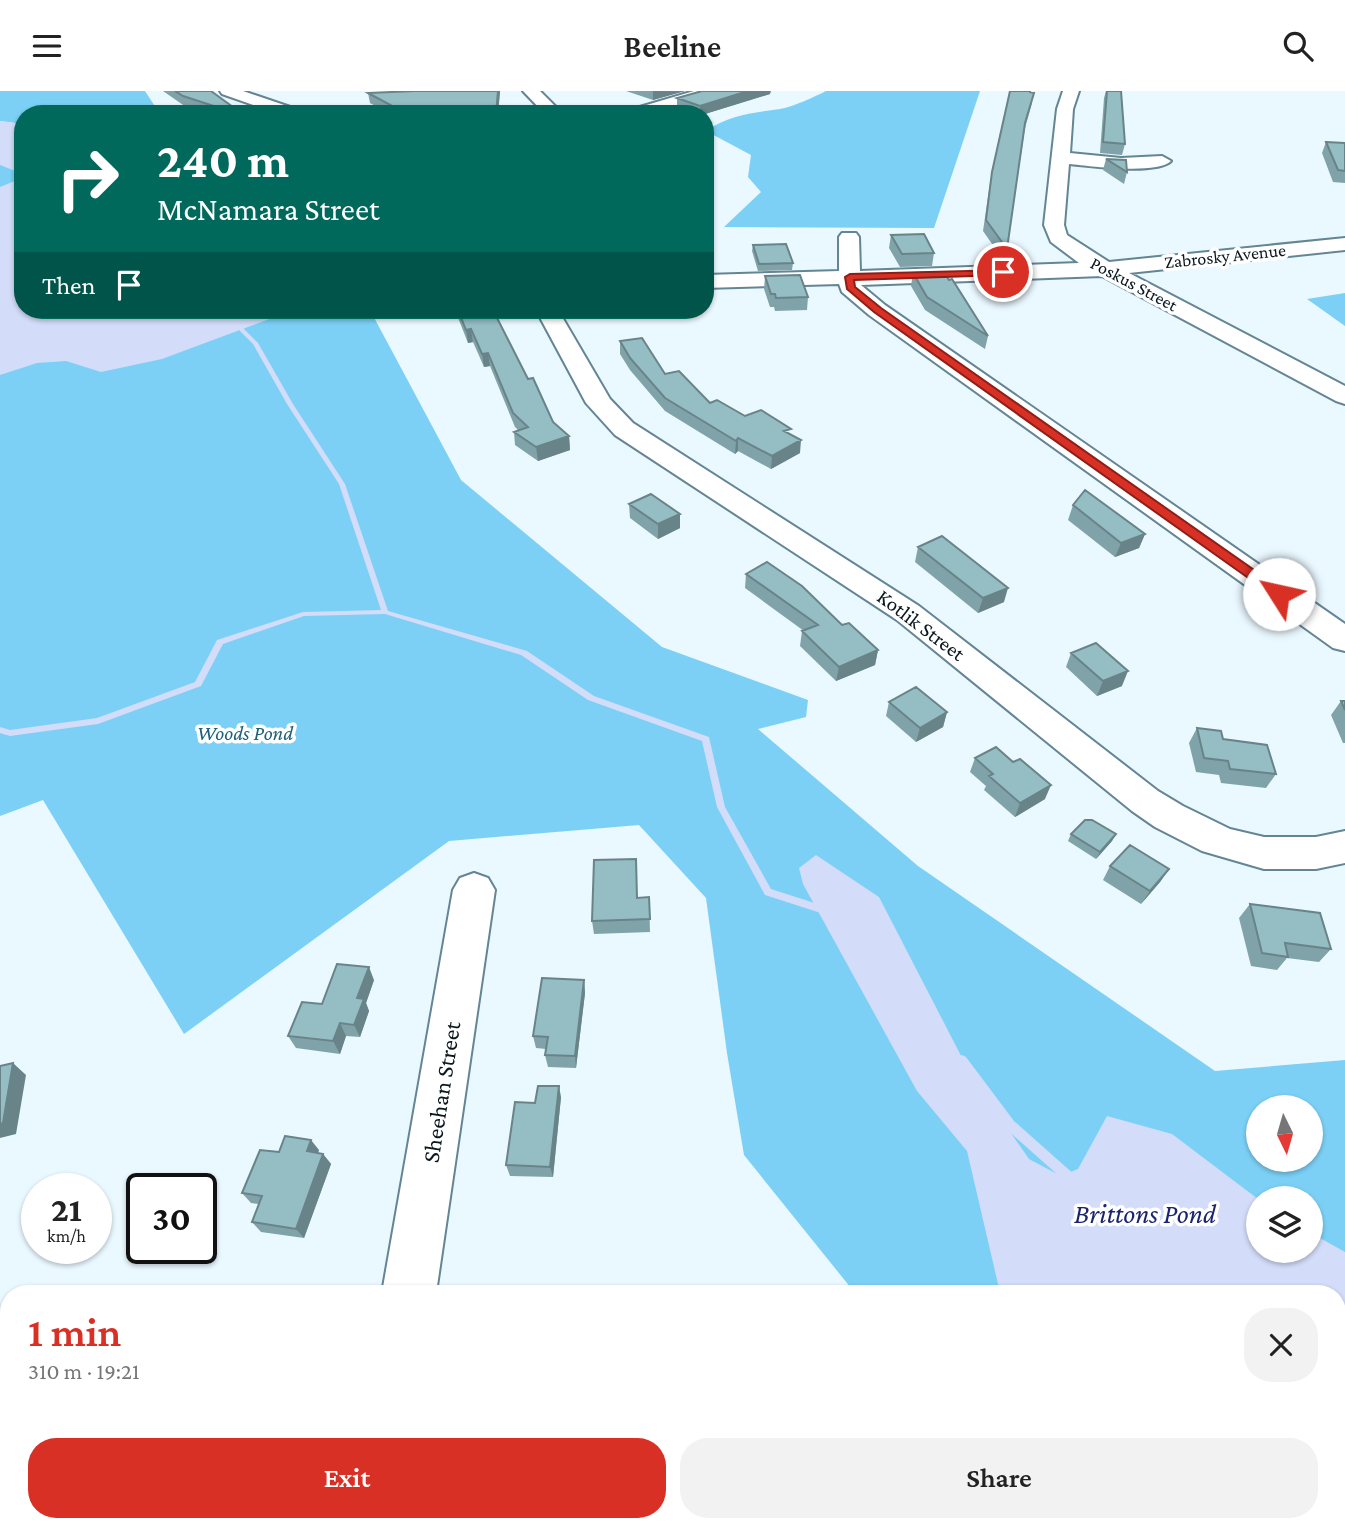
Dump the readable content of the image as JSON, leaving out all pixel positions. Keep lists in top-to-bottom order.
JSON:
{
  "streets": {
    "street": [
      "Zabrosky Avenue",
      "Poskus Street",
      "Kotlik Street",
      "Sheehan Street"
    ]
  },
  "crossings": [
    ["Zabrosky Avenue", "Poskus Street"]
  ],
  "water": ["Brittons Pond"],
  "parks": ["Woods Pond"],
  "north": "bottom",
  "page": {
    "header": "Beeline",
    "turn": ["240 m", "McNamara Street"],
    "then": "Then",
    "speed": "21 km/h",
    "limit": "30",
    "heading": ["1 min", "310 m · 19:21"],
    "buttons": ["Exit", "Share"]
  }
}
